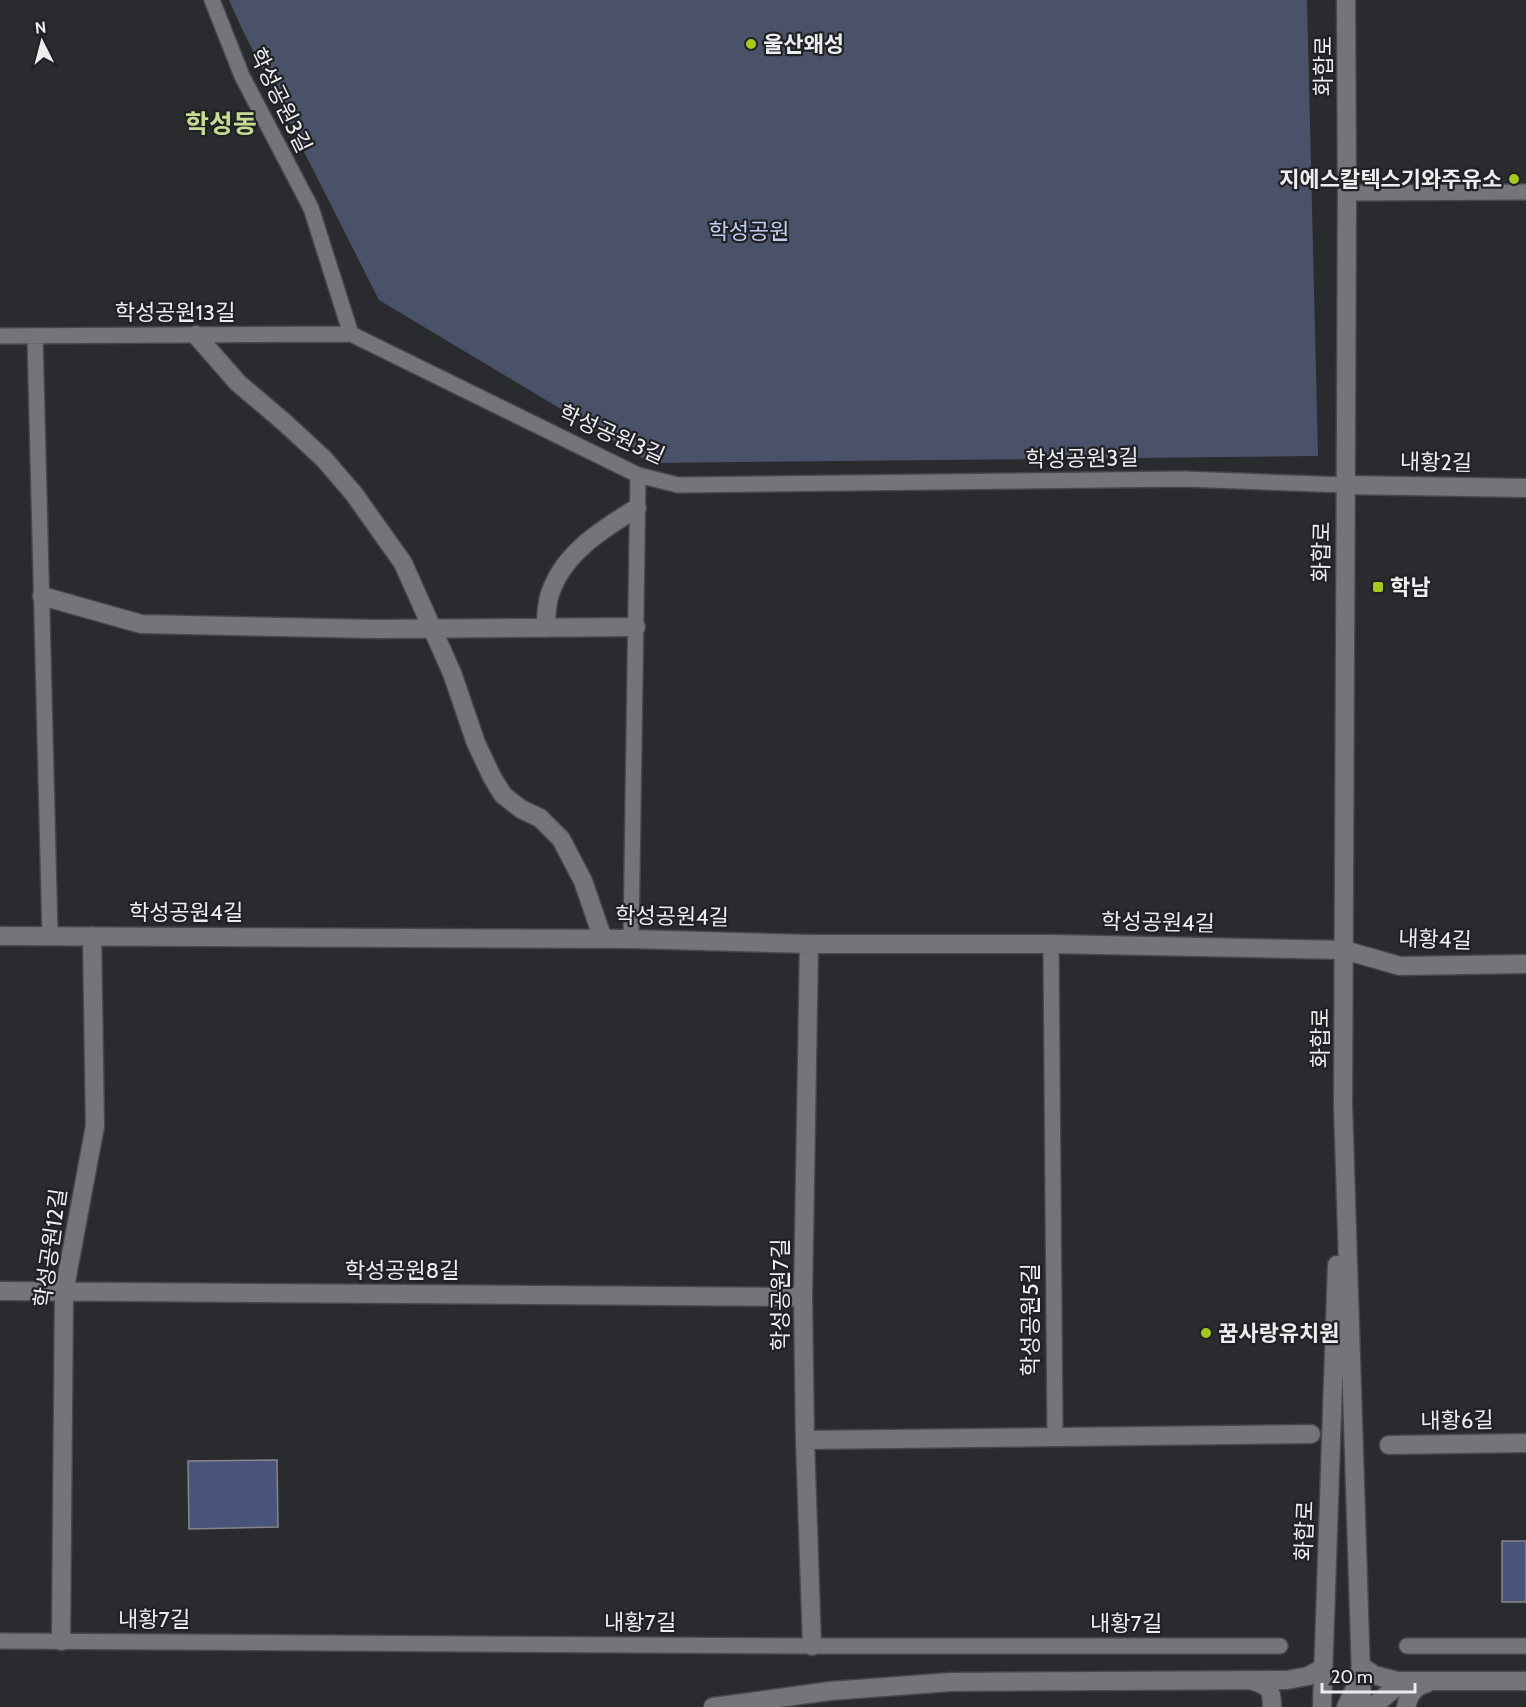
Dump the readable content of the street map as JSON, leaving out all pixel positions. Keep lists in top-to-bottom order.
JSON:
{
  "streets": {
    "street": [
      "화합로",
      "내황2길",
      "학성공원4길",
      "내황4길",
      "학성공원12길",
      "학성공원8길",
      "학성공원7길",
      "내황6길"
    ],
    "lane": [
      "학성공원3길",
      "학성공원13길",
      "학성공원5길",
      "내황7길"
    ]
  },
  "crossings": [
    ["화합로", "학성공원3길"],
    ["화합로", "내황2길"],
    ["화합로", "학성공원4길"],
    ["화합로", "내황4길"],
    ["학성공원3길", "학성공원13길"],
    ["학성공원3길", "내황2길"],
    ["학성공원4길", "내황4길"],
    ["학성공원4길", "학성공원12길"],
    ["학성공원4길", "학성공원7길"],
    ["학성공원4길", "학성공원5길"],
    ["학성공원12길", "학성공원8길"],
    ["학성공원12길", "내황7길"],
    ["학성공원8길", "학성공원7길"],
    ["학성공원7길", "내황7길"]
  ],
  "districts": ["학성동"],
  "parks": ["학성공원"],
  "places": {
    "other": ["울산왜성", "지에스칼텍스기와주유소", "꿈사랑유치원"],
    "transit": ["학남"]
  },
  "scale_bar": "20 m",
  "north": "top"
}
